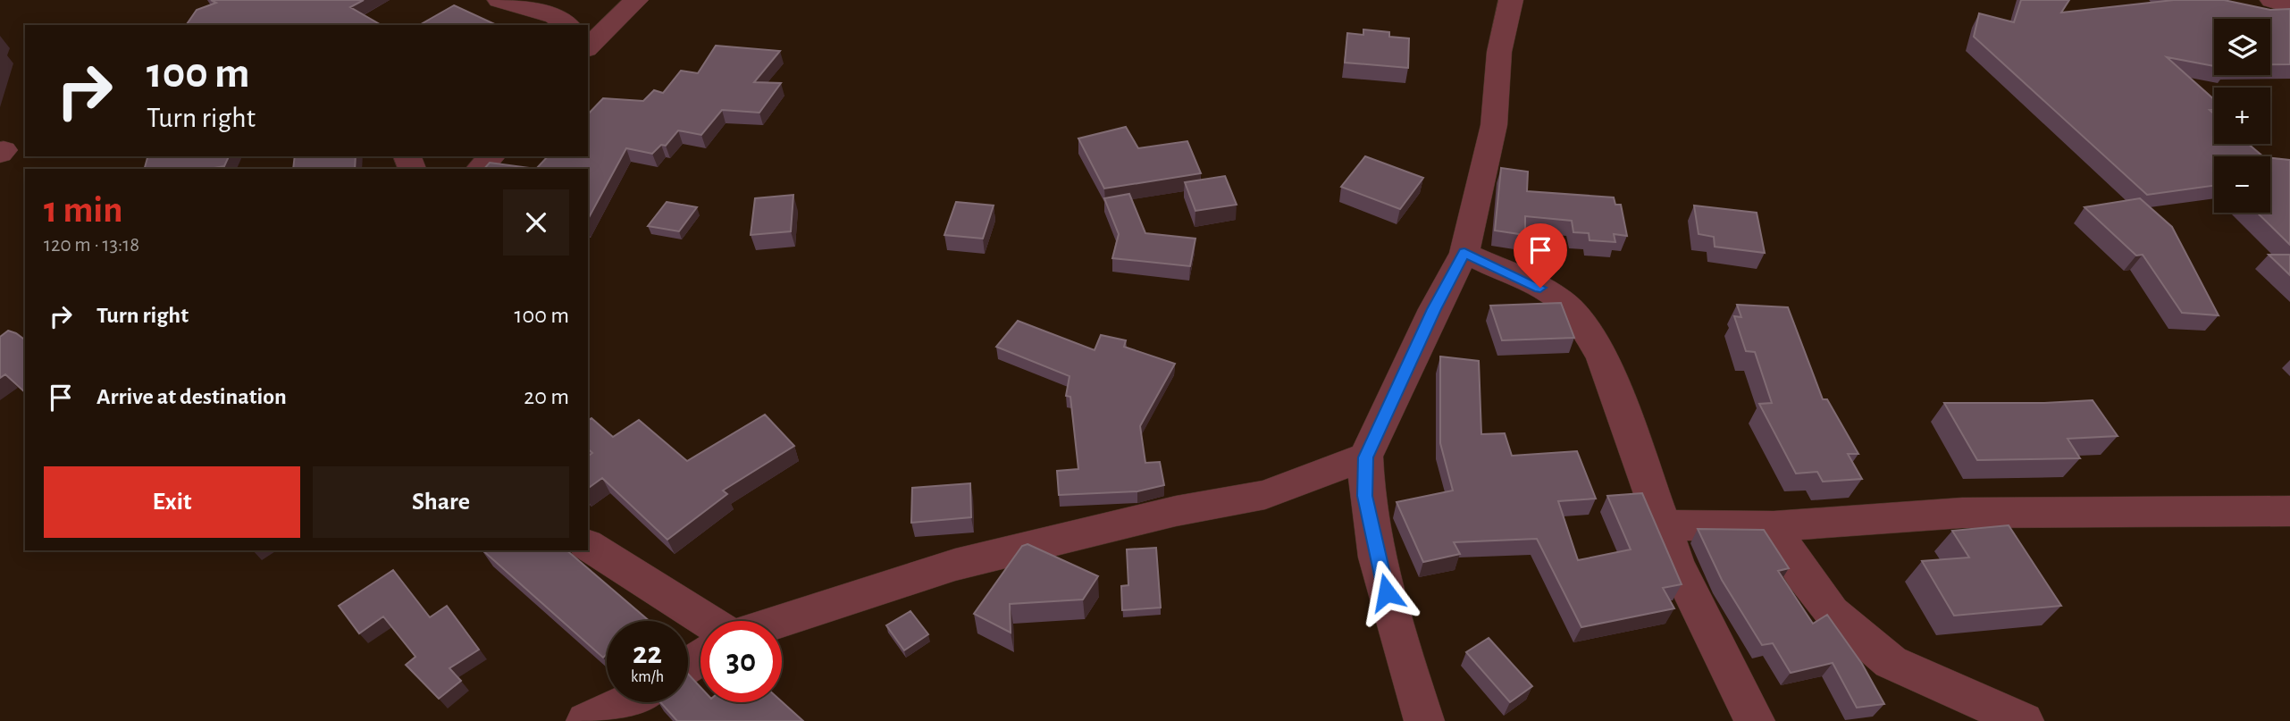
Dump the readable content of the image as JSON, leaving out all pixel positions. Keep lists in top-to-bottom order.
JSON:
{
  "page": {
    "map_buttons": ["+", "−"],
    "turn": ["100 m", "Turn right"],
    "heading": ["1 min", "120 m · 13:18"],
    "list": [
      {
        "name": "Turn right",
        "value": "100 m"
      },
      {
        "name": "Arrive at destination",
        "value": "20 m"
      }
    ],
    "buttons": ["Exit", "Share"],
    "speed": "22 km/h",
    "limit": "30"
  }
}
